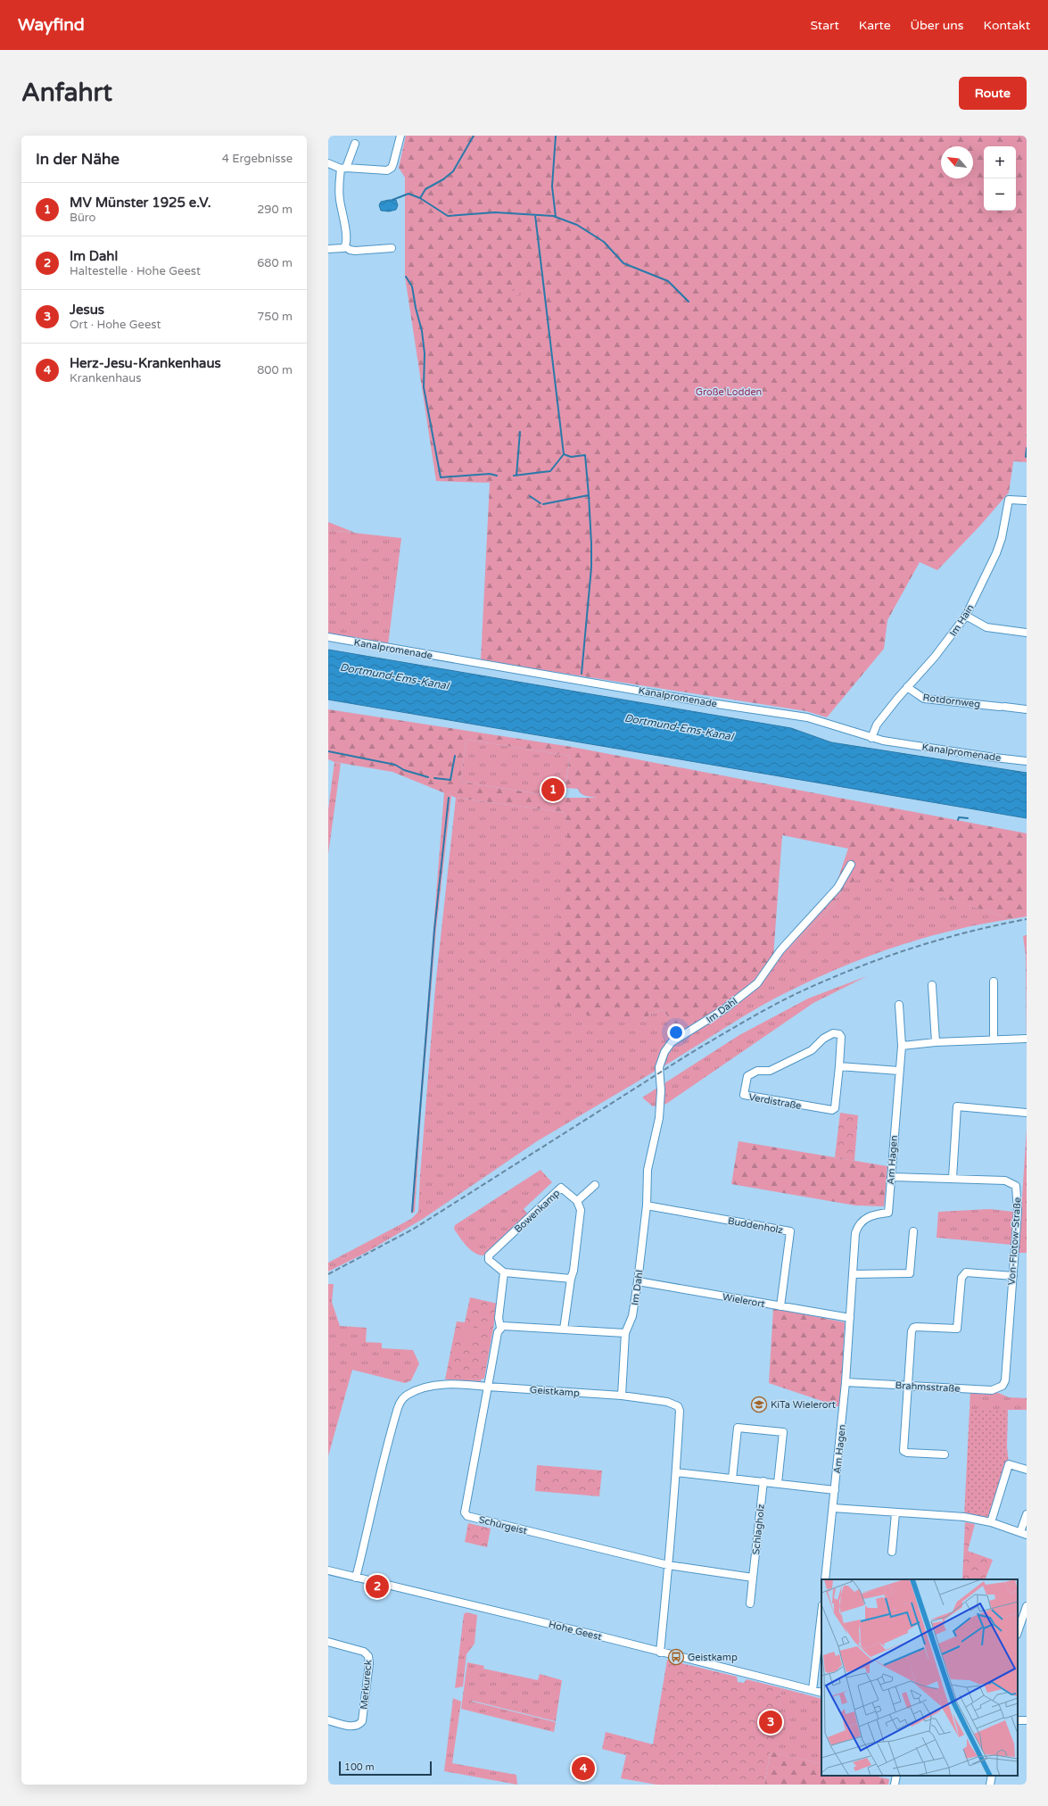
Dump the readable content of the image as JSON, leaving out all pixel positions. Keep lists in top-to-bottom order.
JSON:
{
  "streets": {
    "street": [
      "Im Hain",
      "Kanalpromenade",
      "Rotdornweg",
      "Im Dahl",
      "Verdistraße",
      "Am Hagen",
      "Bowenkamp",
      "Buddenholz",
      "Von-Flotow-Straße",
      "Wielerort",
      "Brahmsstraße",
      "Geistkamp",
      "Schürgeist",
      "Schlagholz",
      "Hohe Geest",
      "Merkureck"
    ]
  },
  "crossings": [
    ["Im Hain", "Kanalpromenade"],
    ["Im Hain", "Rotdornweg"],
    ["Im Dahl", "Buddenholz"],
    ["Im Dahl", "Wielerort"],
    ["Am Hagen", "Von-Flotow-Straße"],
    ["Am Hagen", "Wielerort"],
    ["Am Hagen", "Brahmsstraße"],
    ["Buddenholz", "Wielerort"],
    ["Von-Flotow-Straße", "Brahmsstraße"],
    ["Geistkamp", "Schürgeist"],
    ["Geistkamp", "Hohe Geest"]
  ],
  "water": ["Dortmund-Ems-Kanal"],
  "parks": ["Große Lodden"],
  "places": {
    "school or university": ["KiTa Wielerort"],
    "bus stop": ["Geistkamp"]
  },
  "scale_bar": "100 m",
  "north": "top left",
  "page": {
    "header": "Wayfind",
    "nav": [
      "Start",
      "Karte",
      "Über uns",
      "Kontakt"
    ],
    "buttons": "Route",
    "title": "Anfahrt",
    "heading": ["In der Nähe", "4 Ergebnisse"],
    "map_buttons": ["+", "−"],
    "list": [
      {
        "mark": "1",
        "name": "MV Münster 1925 e.V.",
        "note": "Büro",
        "value": "290 m"
      },
      {
        "mark": "2",
        "name": "Im Dahl",
        "note": "Haltestelle · Hohe Geest",
        "value": "680 m"
      },
      {
        "mark": "3",
        "name": "Jesus",
        "note": "Ort · Hohe Geest",
        "value": "750 m"
      },
      {
        "mark": "4",
        "name": "Herz-Jesu-Krankenhaus",
        "note": "Krankenhaus",
        "value": "800 m"
      }
    ],
    "pins": [
      "1",
      "2",
      "3",
      "4"
    ],
    "scale": "100 m"
  }
}
